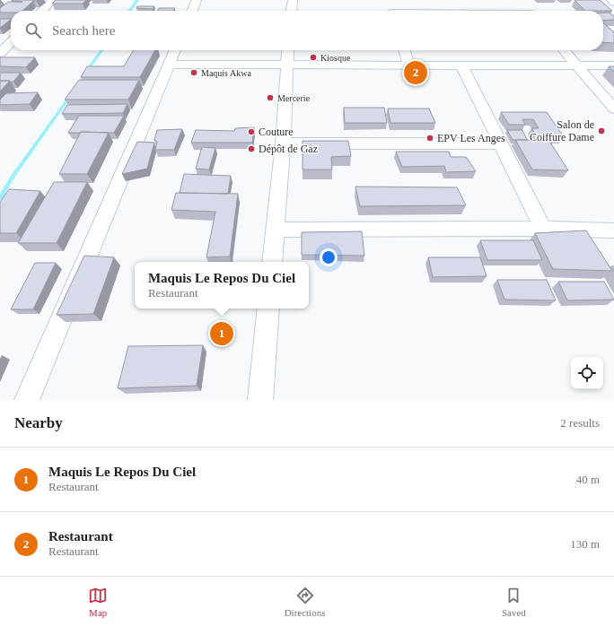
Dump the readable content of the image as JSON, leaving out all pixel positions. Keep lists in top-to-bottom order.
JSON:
{
  "places": [
    "Kiosque",
    "Maquis Akwa",
    "Mercerie",
    "Salon de Coiffure Dame",
    "Couture",
    "EPV Les Anges",
    "Dépôt de Gaz"
  ],
  "page": {
    "search": "Search here",
    "pins": ["2", "1"],
    "popup": ["Maquis Le Repos Du Ciel", "Restaurant"],
    "heading": ["Nearby", "2 results"],
    "list": [
      {
        "mark": "1",
        "name": "Maquis Le Repos Du Ciel",
        "note": "Restaurant",
        "value": "40 m"
      },
      {
        "mark": "2",
        "name": "Restaurant",
        "note": "Restaurant",
        "value": "130 m"
      }
    ],
    "nav": ["Map", "Directions", "Saved"]
  }
}
